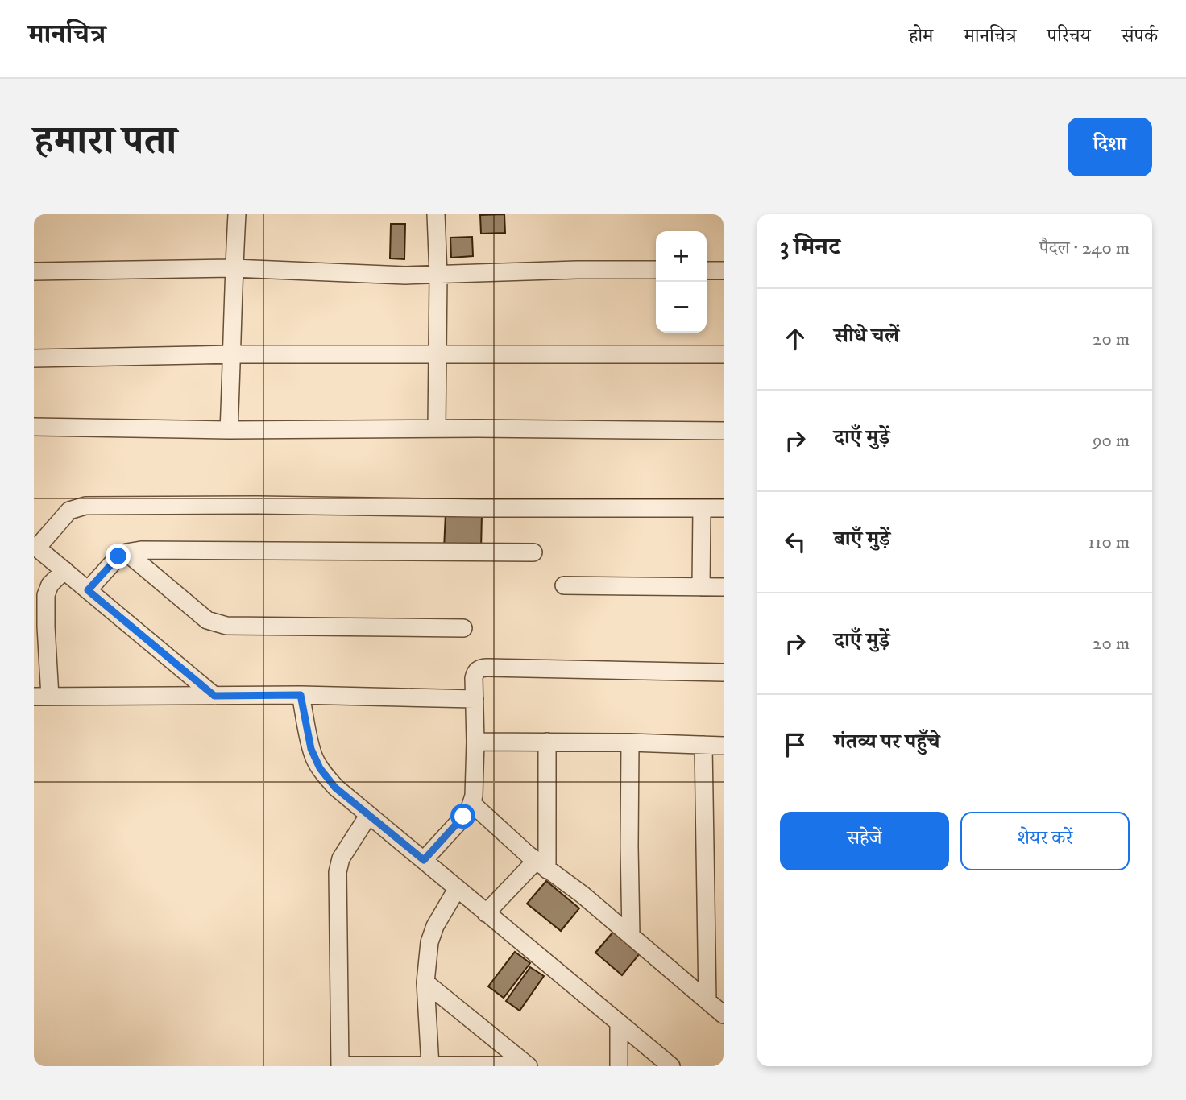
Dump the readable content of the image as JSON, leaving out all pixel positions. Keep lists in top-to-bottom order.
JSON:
{
  "page": {
    "header": "मानचित्र",
    "nav": [
      "होम",
      "मानचित्र",
      "परिचय",
      "संपर्क"
    ],
    "title": "हमारा पता",
    "buttons": [
      "दिशा",
      ["सहेजें", "शेयर करें"]
    ],
    "heading": ["3 मिनट", "पैदल · 240 m"],
    "map_buttons": ["+", "−"],
    "list": [
      ["सीधे चलें", "20 m"],
      ["दाएँ मुड़ें", "90 m"],
      ["बाएँ मुड़ें", "110 m"],
      ["दाएँ मुड़ें", "20 m"],
      "गंतव्य पर पहुँचे"
    ]
  }
}
